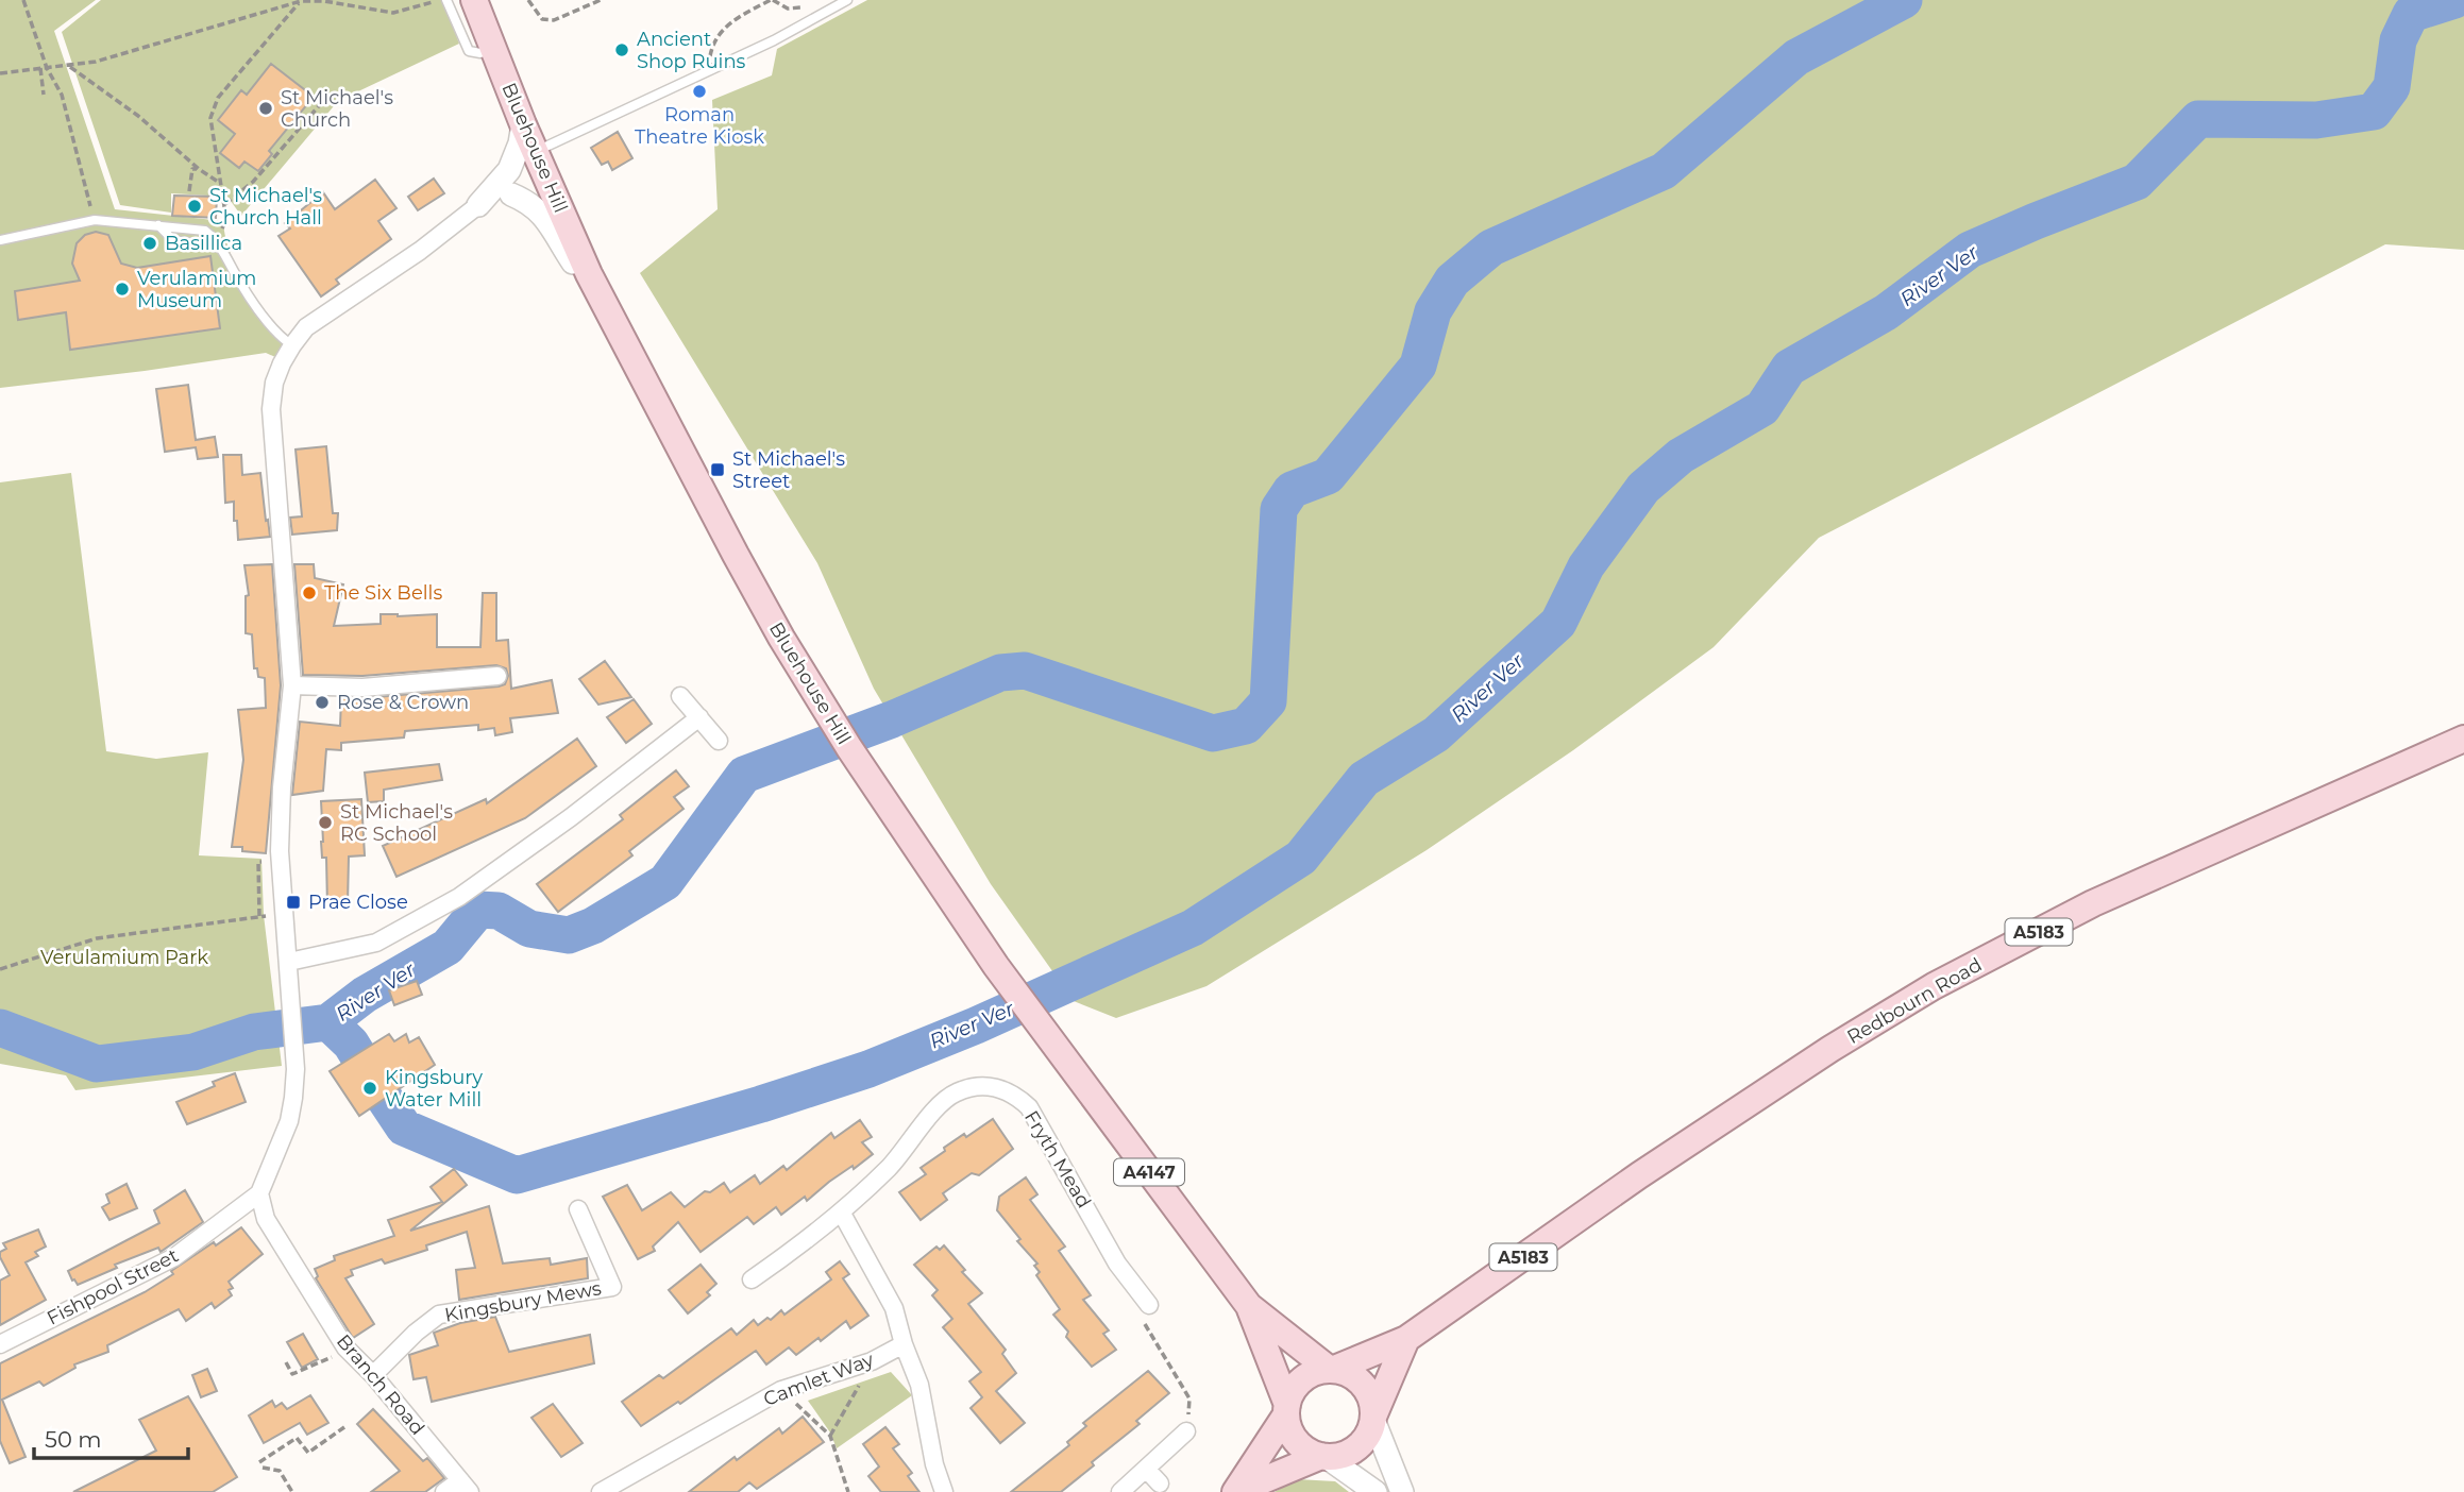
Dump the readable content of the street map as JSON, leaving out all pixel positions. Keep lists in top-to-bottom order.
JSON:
{
  "streets": {
    "main road": [
      "Bluehouse Hill",
      "A5183",
      "Redbourn Road",
      "A4147"
    ],
    "street": [
      "Fryth Mead",
      "Fishpool Street",
      "Kingsbury Mews",
      "Camlet Way",
      "Branch Road"
    ]
  },
  "crossings": [
    ["Bluehouse Hill", "Redbourn Road"],
    ["Fishpool Street", "Branch Road"],
    ["Kingsbury Mews", "Branch Road"]
  ],
  "water": ["River Ver"],
  "parks": ["Verulamium Park"],
  "places": {
    "other": [
      "Ancient Shop Ruins",
      "Roman Theatre Kiosk",
      "St Michael's Church",
      "St Michael's Church Hall",
      "Basillica",
      "Verulamium Museum",
      "The Six Bells",
      "Rose & Crown",
      "St Michael's RC School",
      "Kingsbury Water Mill"
    ],
    "transit": ["St Michael's Street", "Prae Close"]
  },
  "scale_bar": "50 m"
}
